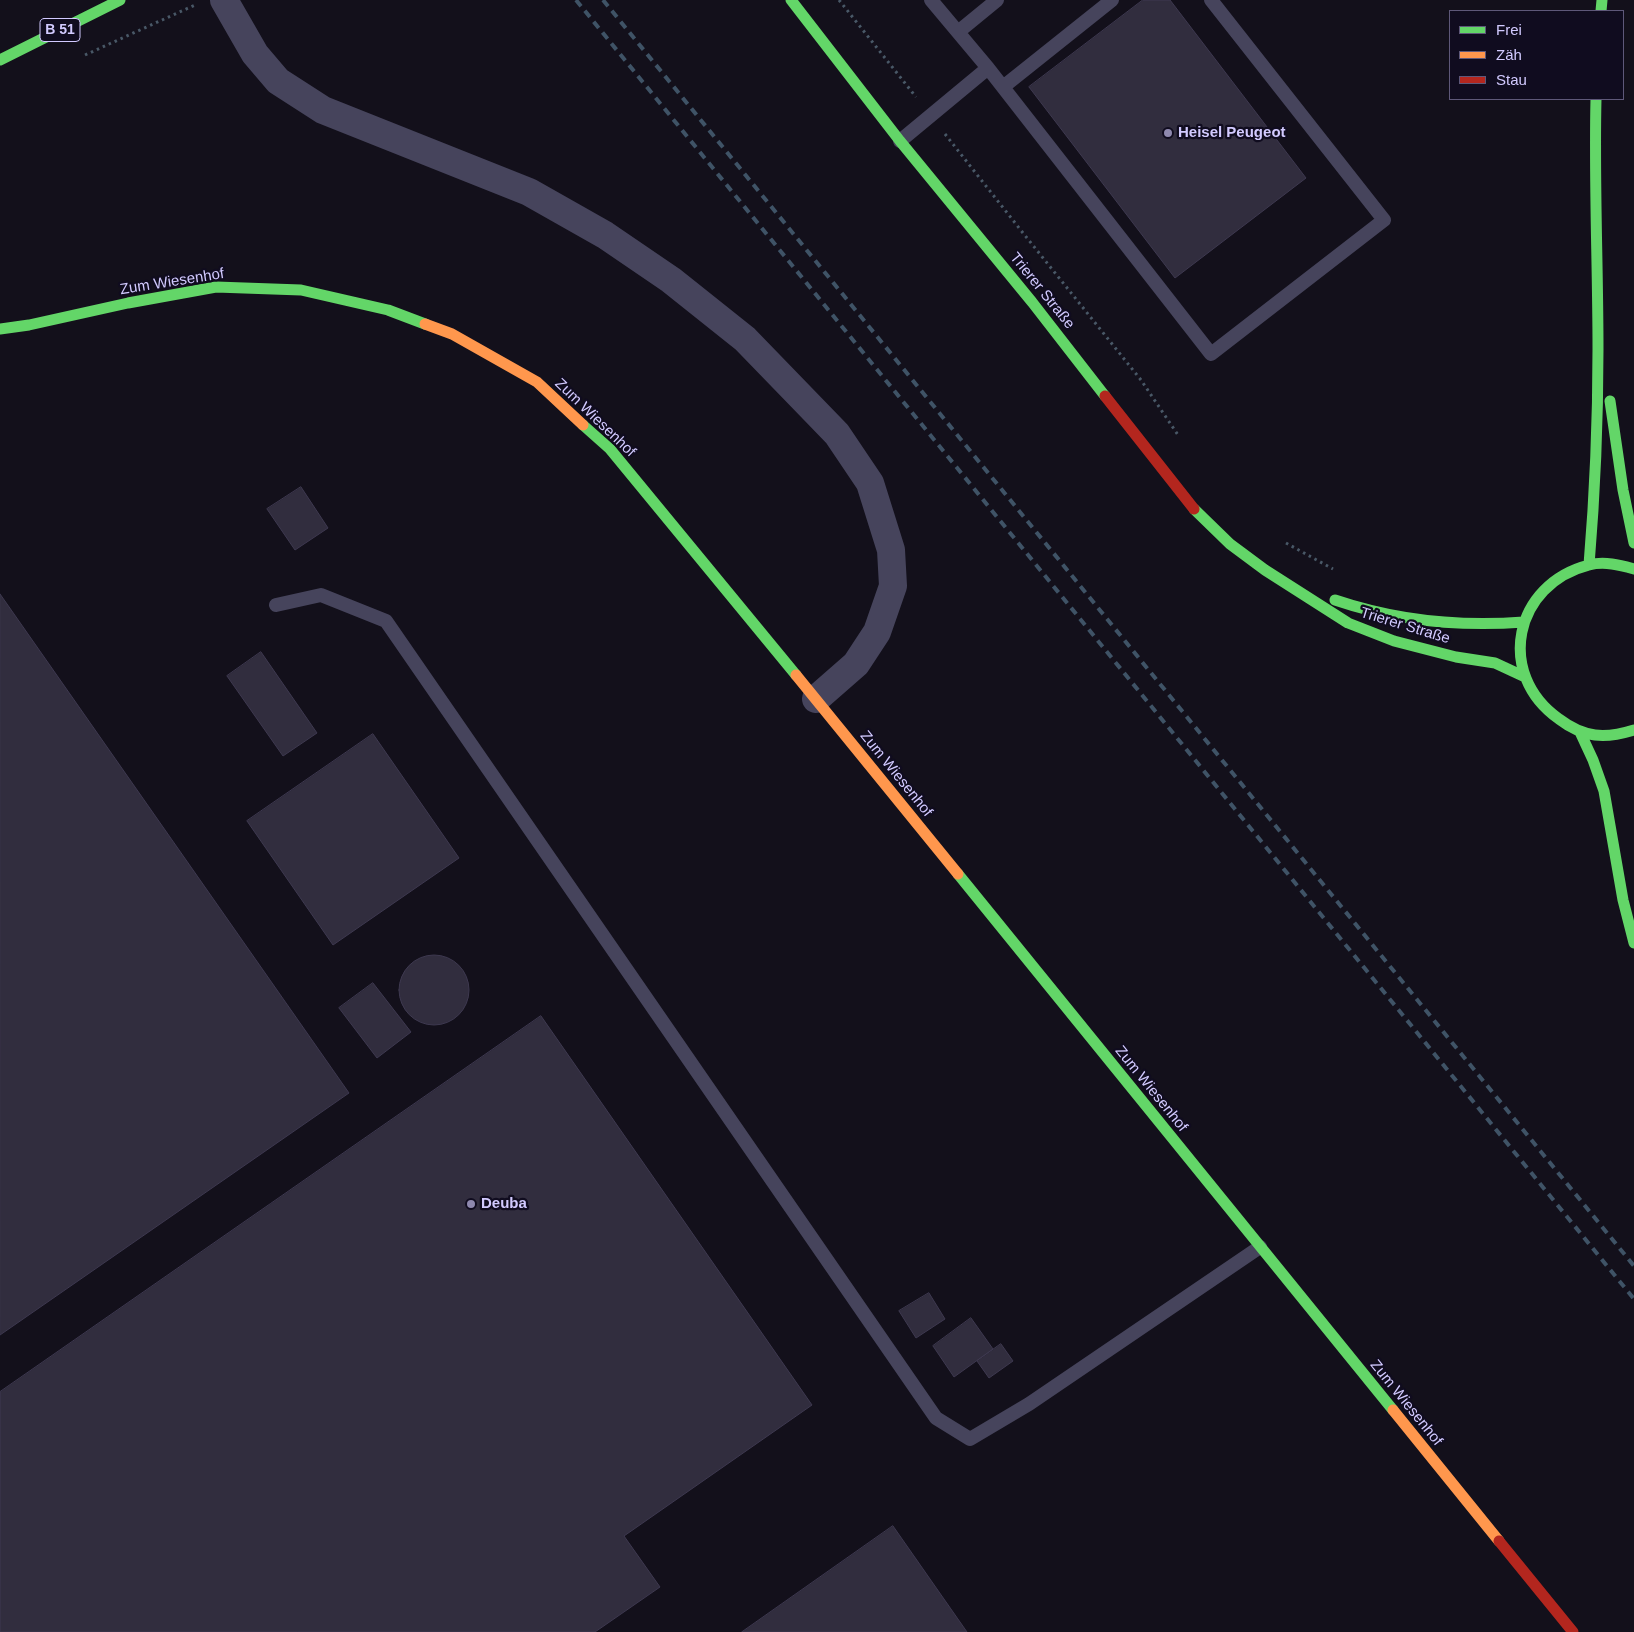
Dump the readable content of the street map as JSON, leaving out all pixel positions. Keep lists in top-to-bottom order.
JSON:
{
  "streets": {
    "street": ["B 51", "Zum Wiesenhof", "Trierer Straße"]
  },
  "places": ["Heisel Peugeot", "Deuba"],
  "legend": ["Frei", "Zäh", "Stau"]
}
